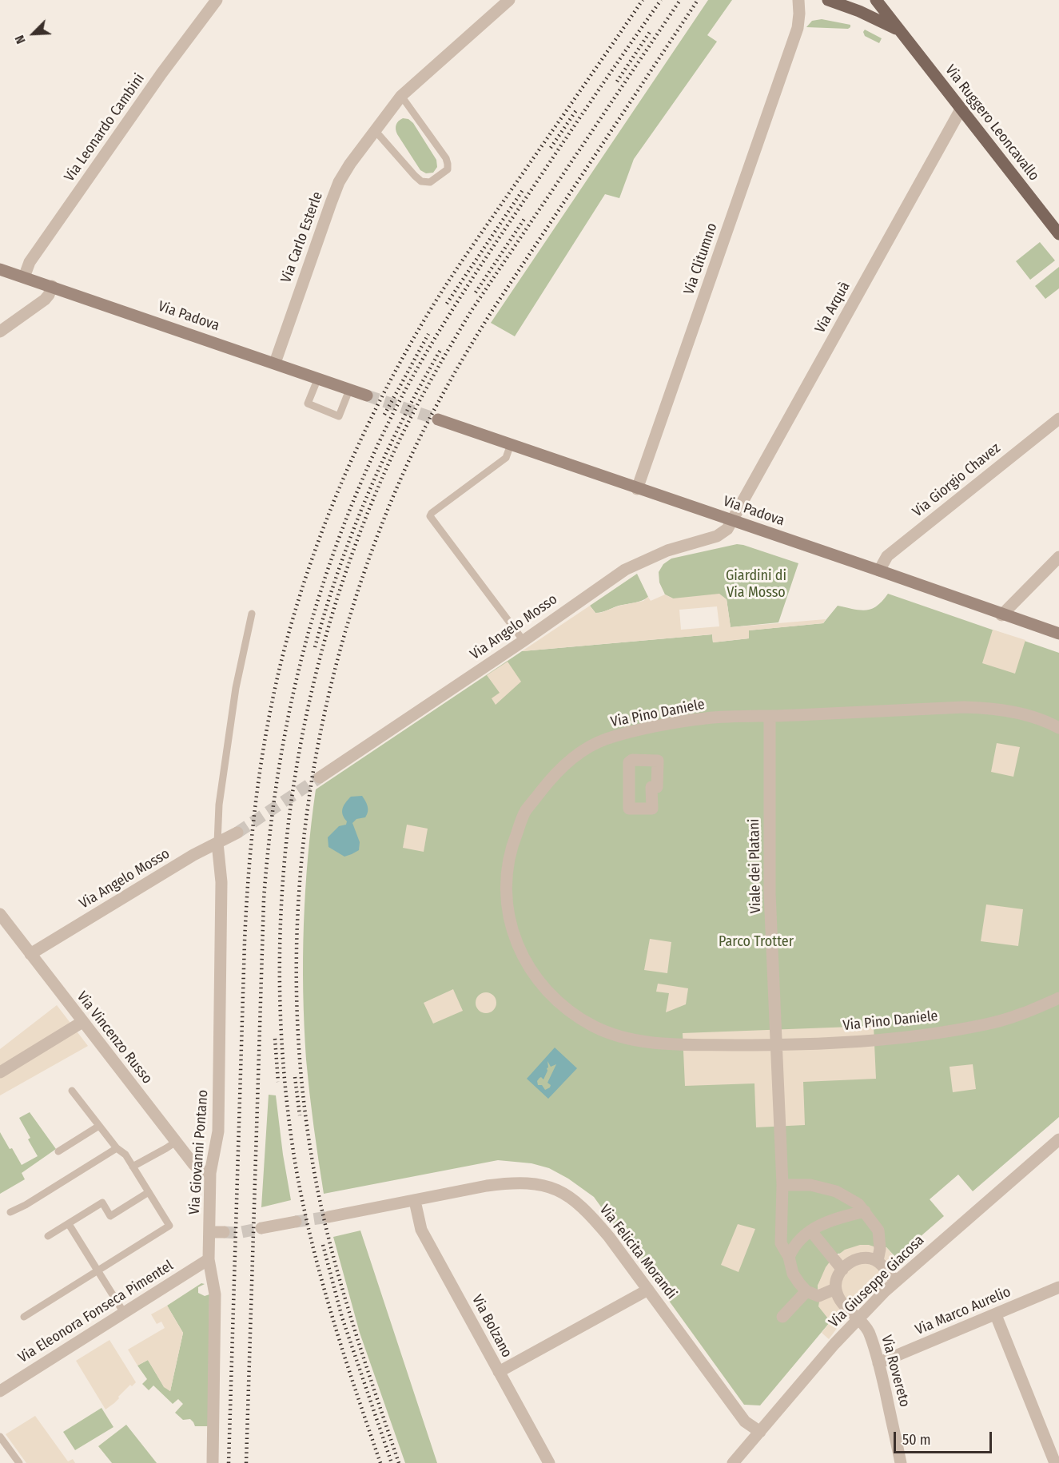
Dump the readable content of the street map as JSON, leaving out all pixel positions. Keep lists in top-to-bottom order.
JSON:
{
  "streets": {
    "main road": ["Via Ruggero Leoncavallo"],
    "street": [
      "Via Leonardo Cambini",
      "Via Carlo Esterle",
      "Via Clitumno",
      "Via Arquà",
      "Via Padova",
      "Via Giorgio Chavez",
      "Via Angelo Mosso",
      "Via Pino Daniele",
      "Viale dei Platani",
      "Via Vincenzo Russo",
      "Via Giovanni Pontano",
      "Via Felicita Morandi",
      "Via Giuseppe Giacosa",
      "Via Marco Aurelio",
      "Via Eleonora Fonseca Pimentel",
      "Via Bolzano",
      "Via Rovereto"
    ]
  },
  "crossings": [
    ["Via Ruggero Leoncavallo", "Via Arquà"],
    ["Via Leonardo Cambini", "Via Padova"],
    ["Via Carlo Esterle", "Via Padova"],
    ["Via Clitumno", "Via Padova"],
    ["Via Arquà", "Via Padova"],
    ["Via Arquà", "Via Angelo Mosso"],
    ["Via Padova", "Via Giorgio Chavez"],
    ["Via Padova", "Via Angelo Mosso"],
    ["Via Angelo Mosso", "Via Vincenzo Russo"],
    ["Via Angelo Mosso", "Via Giovanni Pontano"],
    ["Via Pino Daniele", "Viale dei Platani"],
    ["Via Vincenzo Russo", "Via Giovanni Pontano"],
    ["Via Giovanni Pontano", "Via Eleonora Fonseca Pimentel"],
    ["Via Felicita Morandi", "Via Giuseppe Giacosa"],
    ["Via Felicita Morandi", "Via Bolzano"],
    ["Via Giuseppe Giacosa", "Via Rovereto"],
    ["Via Marco Aurelio", "Via Rovereto"]
  ],
  "parks": ["Giardini di Via Mosso", "Parco Trotter"],
  "scale_bar": "50 m",
  "north": "bottom left"
}
